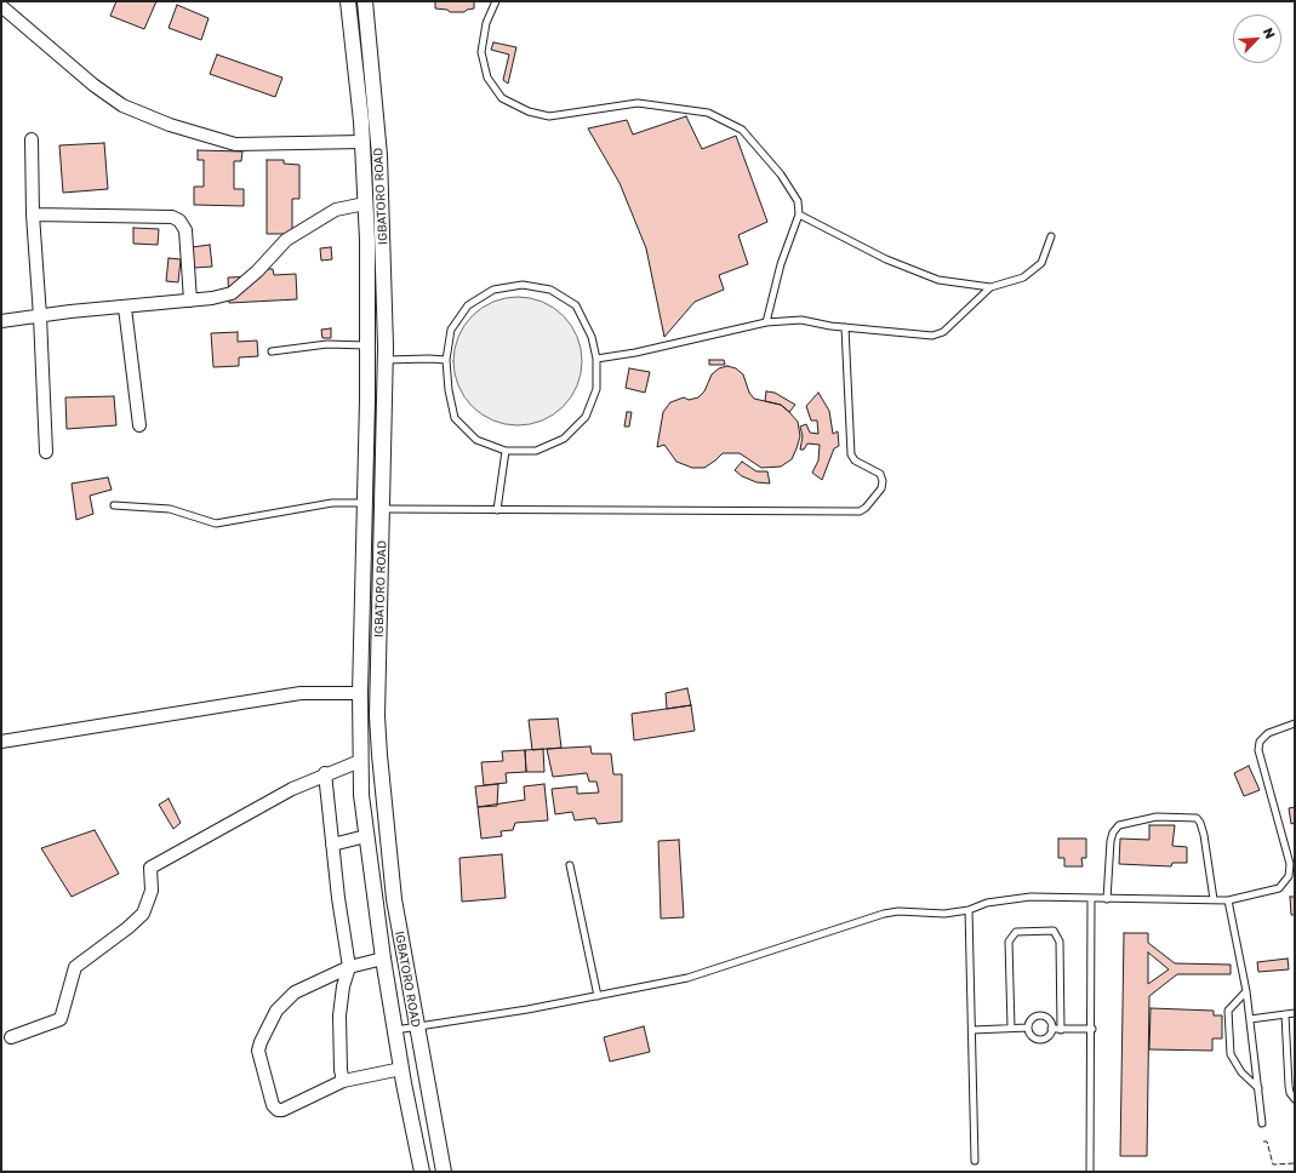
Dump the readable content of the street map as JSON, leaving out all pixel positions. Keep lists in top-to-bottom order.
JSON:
{
  "streets": {
    "street": ["IGBATORO ROAD"]
  },
  "north": "top right"
}
